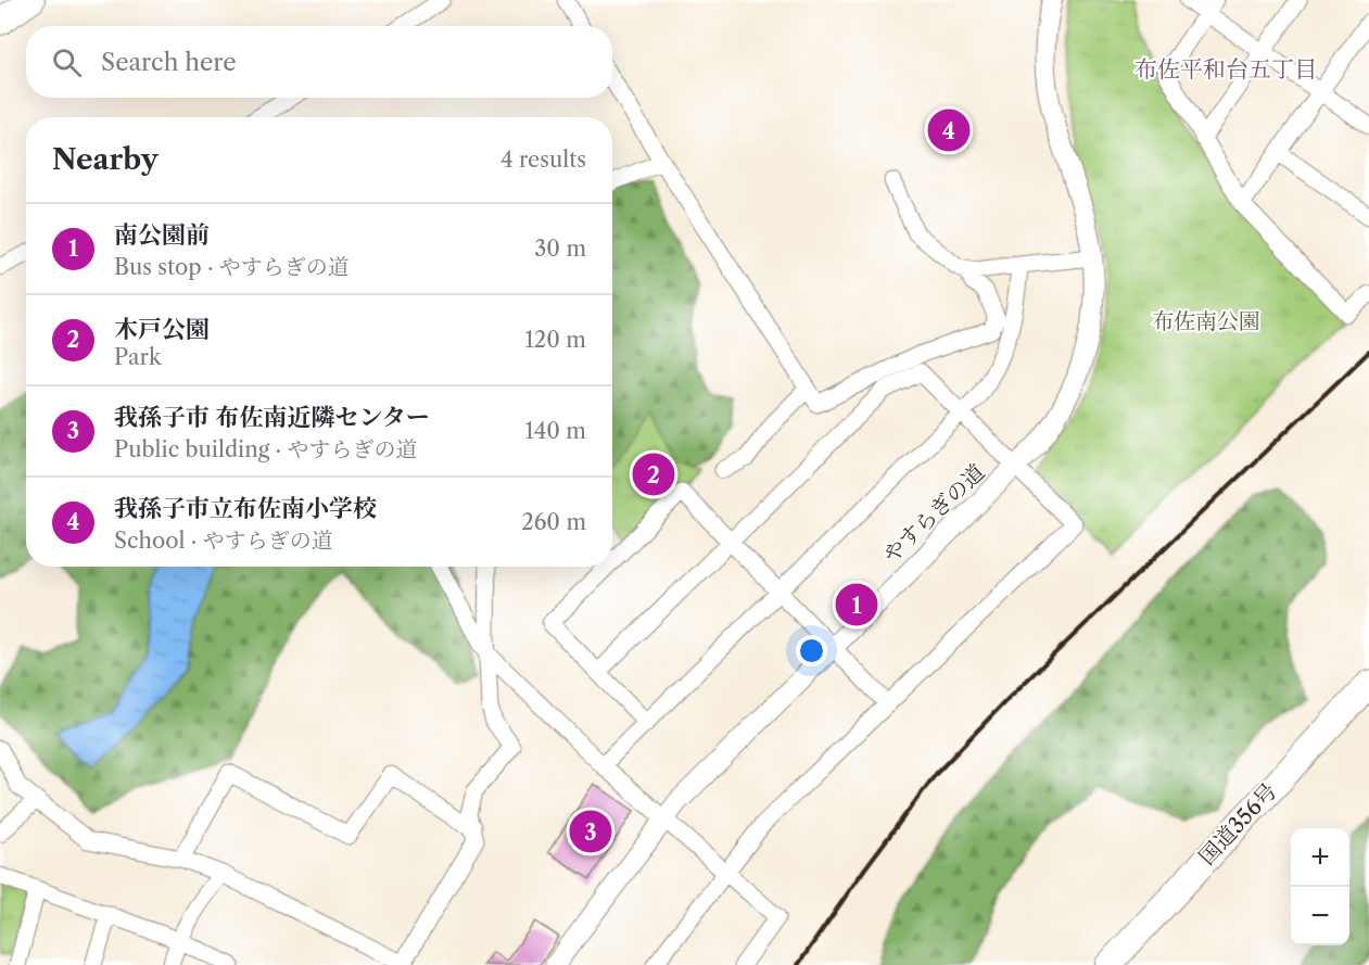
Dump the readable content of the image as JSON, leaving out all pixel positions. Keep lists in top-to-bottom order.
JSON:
{
  "streets": {
    "highway": ["国道356号"],
    "street": ["やすらぎの道"]
  },
  "districts": ["布佐平和台五丁目"],
  "parks": ["布佐南公園"],
  "page": {
    "search": "Search here",
    "pins": [
      "4",
      "2",
      "1",
      "3"
    ],
    "heading": ["Nearby", "4 results"],
    "list": [
      {
        "mark": "1",
        "name": "南公園前",
        "note": "Bus stop · やすらぎの道",
        "value": "30 m"
      },
      {
        "mark": "2",
        "name": "木戸公園",
        "note": "Park",
        "value": "120 m"
      },
      {
        "mark": "3",
        "name": "我孫子市 布佐南近隣センター",
        "note": "Public building · やすらぎの道",
        "value": "140 m"
      },
      {
        "mark": "4",
        "name": "我孫子市立布佐南小学校",
        "note": "School · やすらぎの道",
        "value": "260 m"
      }
    ],
    "map_buttons": ["+", "−"]
  }
}
